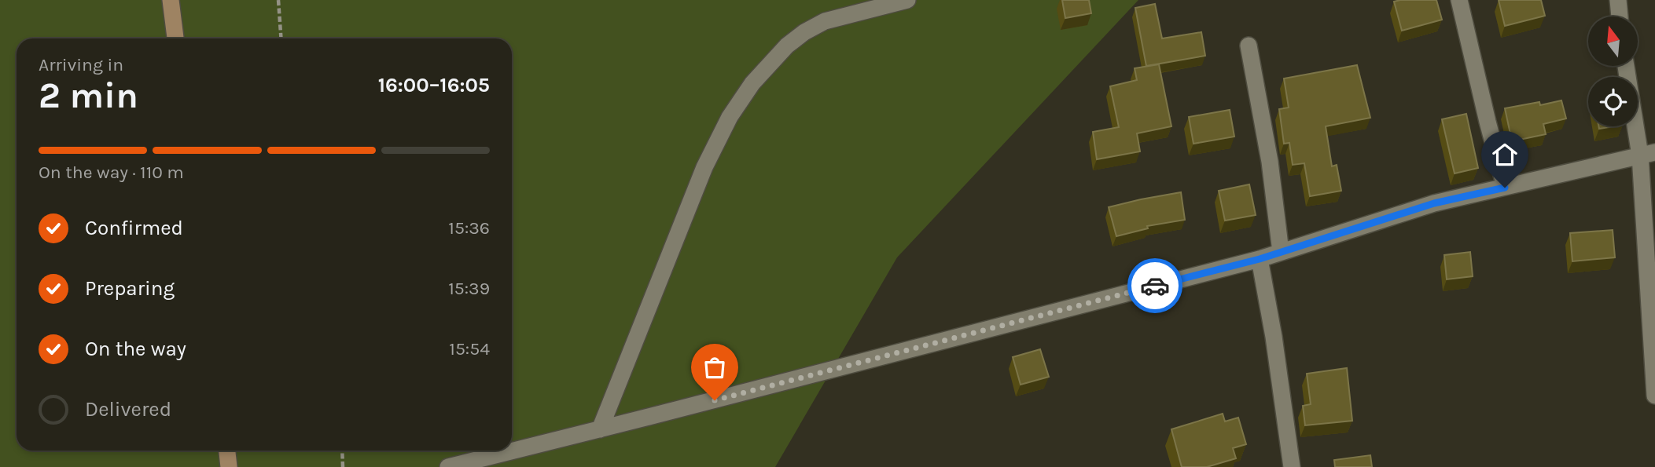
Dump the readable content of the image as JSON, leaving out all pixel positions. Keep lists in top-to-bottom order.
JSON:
{
  "north": "top",
  "page": {
    "heading": ["2 min", "Arriving in", "16:00–16:05"],
    "bar": "On the way · 110 m",
    "list": [
      ["Confirmed", "15:36"],
      ["Preparing", "15:39"],
      ["On the way", "15:54"],
      "Delivered"
    ]
  }
}
